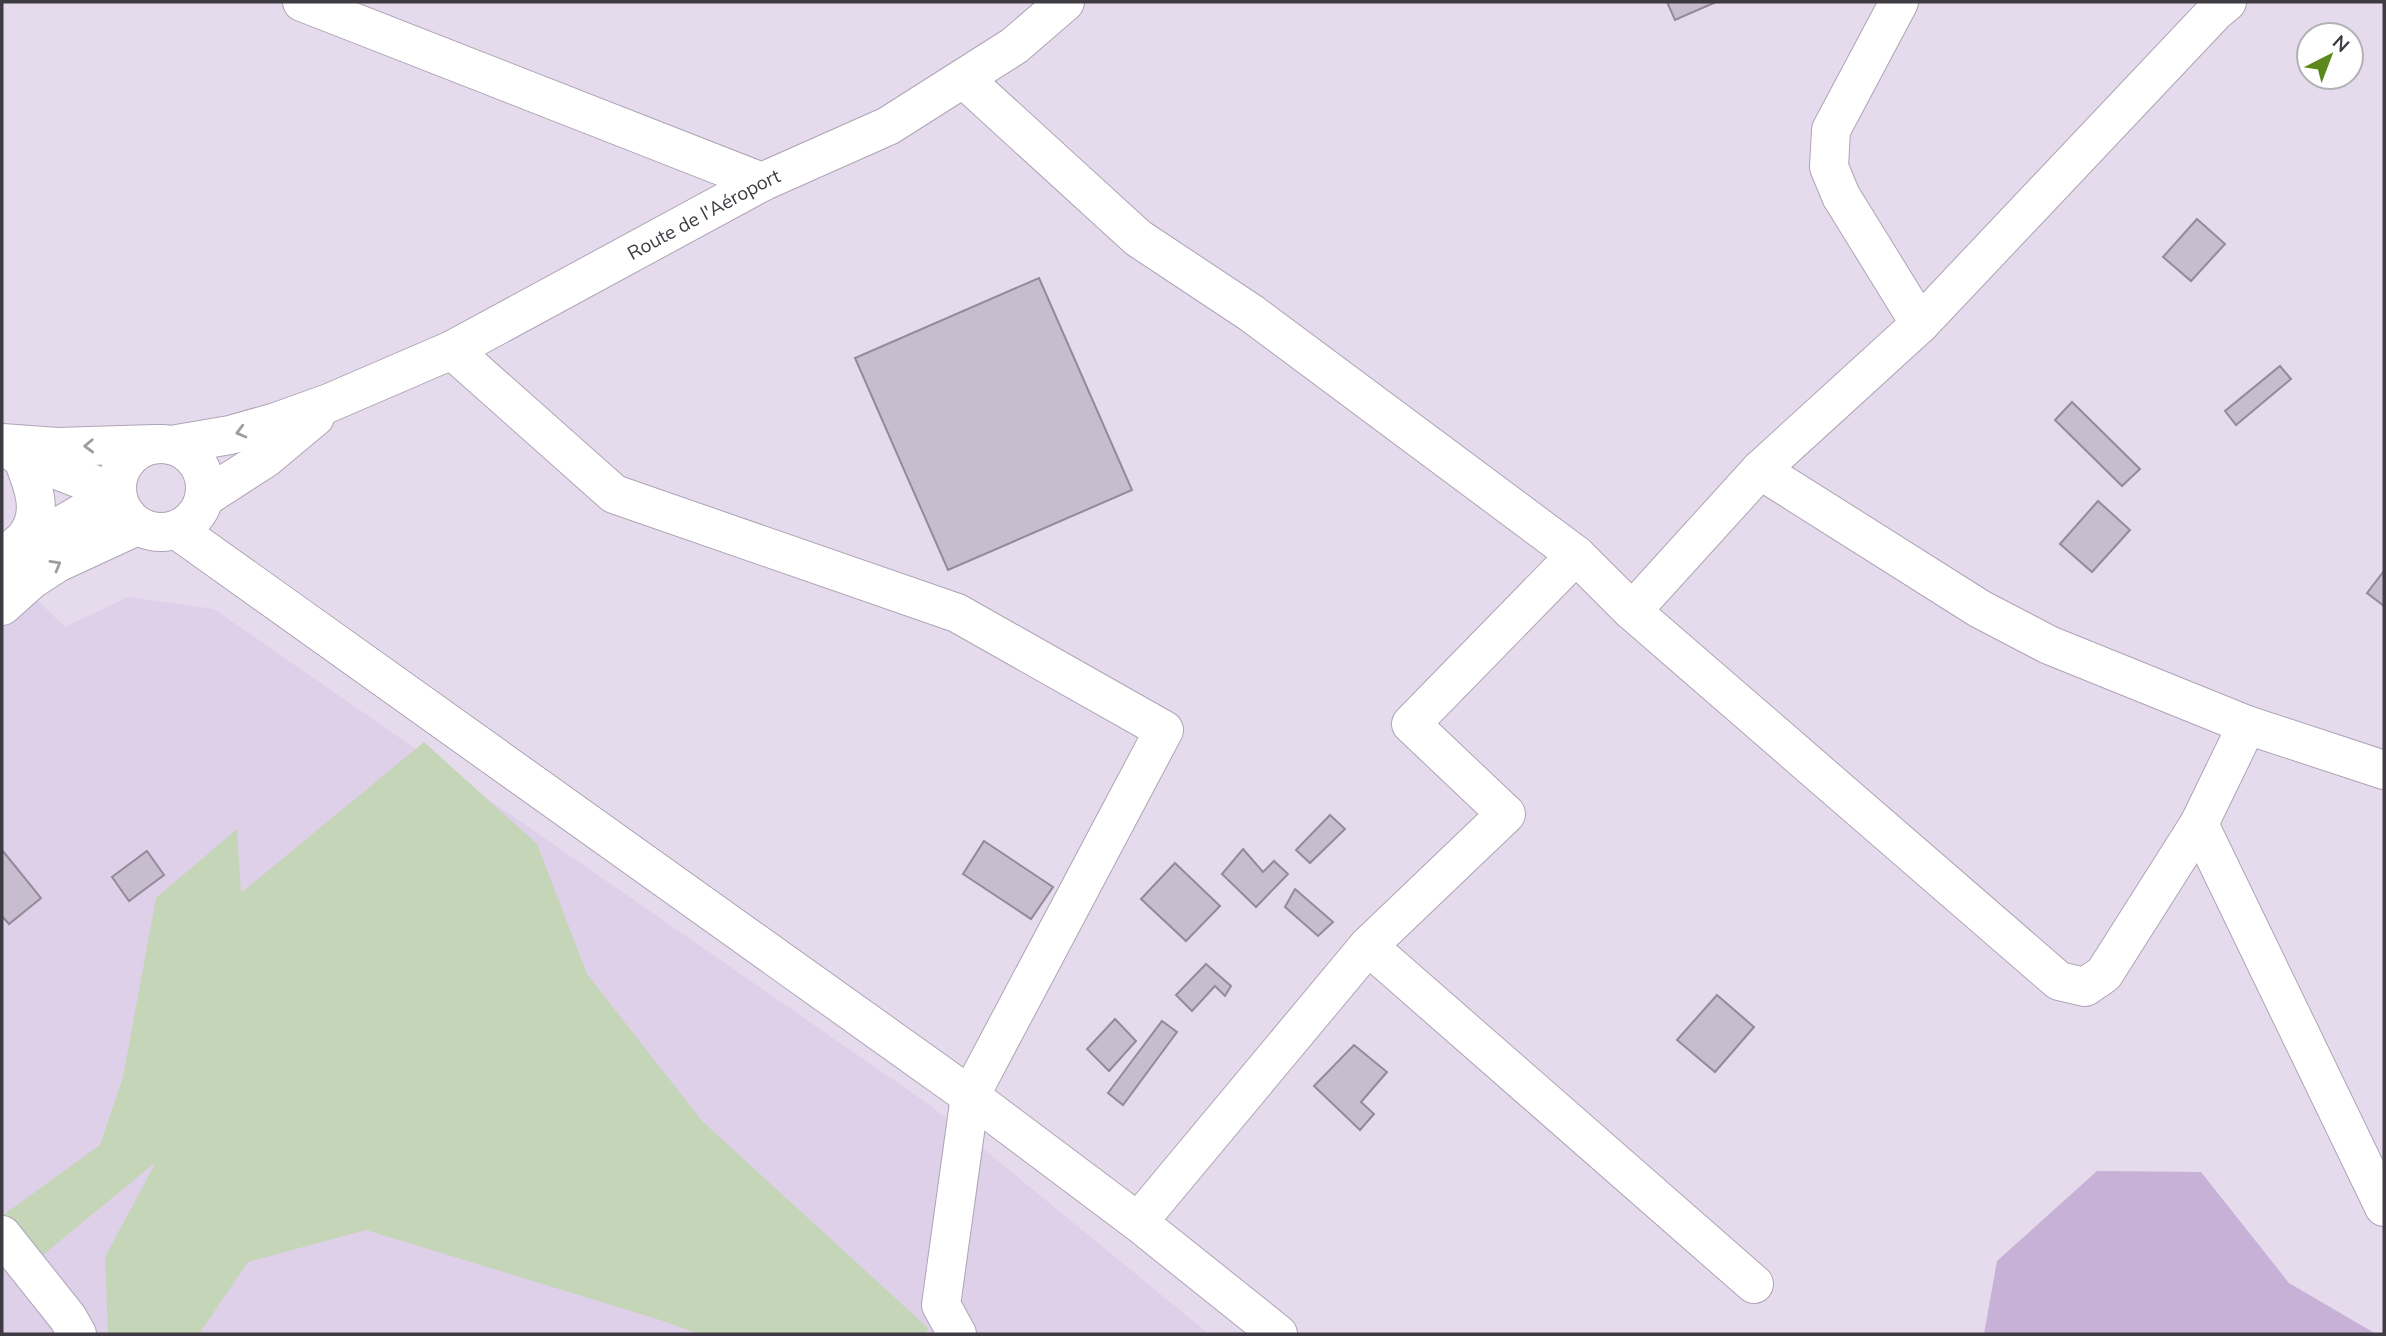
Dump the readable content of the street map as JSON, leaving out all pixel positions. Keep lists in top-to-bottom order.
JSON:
{
  "streets": {
    "street": ["Route de l'Aéroport"]
  },
  "north": "top right"
}
